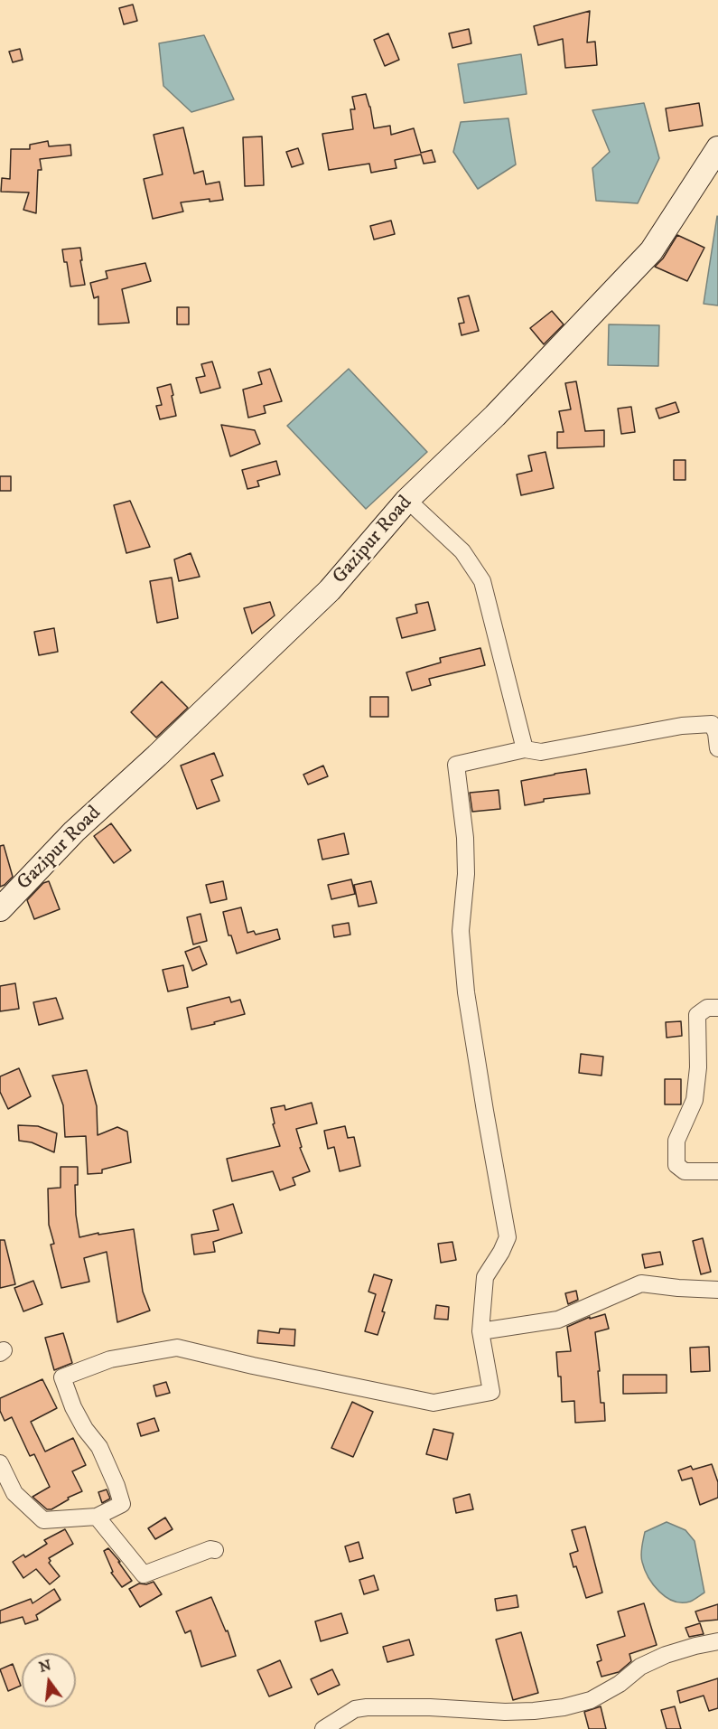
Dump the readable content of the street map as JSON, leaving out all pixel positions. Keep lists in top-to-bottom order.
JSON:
{
  "streets": {
    "street": ["Gazipur Road"]
  },
  "north": "top"
}
